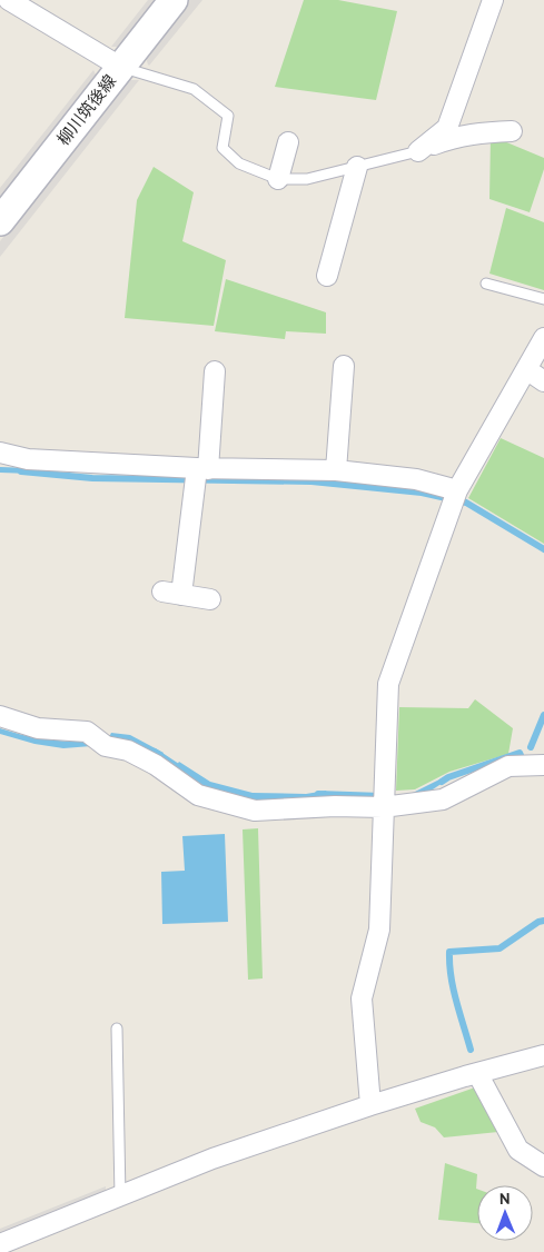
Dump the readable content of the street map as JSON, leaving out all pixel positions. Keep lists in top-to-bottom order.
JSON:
{
  "streets": {
    "main road": ["柳川筑後線"]
  },
  "north": "top"
}
